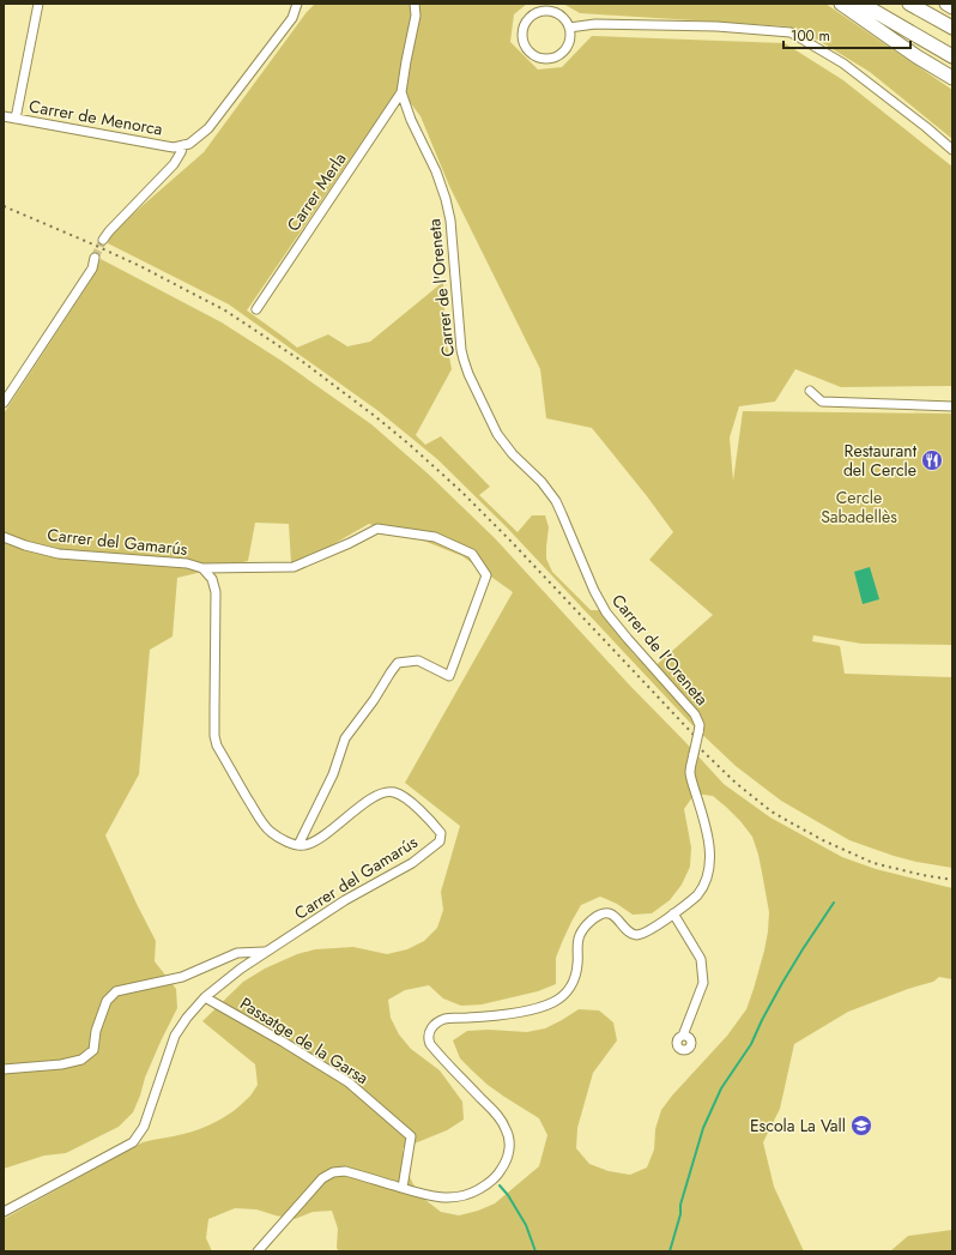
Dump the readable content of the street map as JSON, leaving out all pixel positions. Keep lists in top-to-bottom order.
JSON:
{
  "streets": {
    "street": [
      "Carrer de Menorca",
      "Carrer Merla",
      "Carrer de l'Oreneta",
      "Carrer del Gamarús",
      "Passatge de la Garsa"
    ]
  },
  "crossings": [
    ["Carrer Merla", "Carrer de l'Oreneta"],
    ["Carrer del Gamarús", "Passatge de la Garsa"]
  ],
  "parks": ["Cercle Sabadellès"],
  "places": {
    "restaurant": ["Restaurant del Cercle"],
    "school or university": ["Escola La Vall"]
  },
  "scale_bar": "100 m"
}
